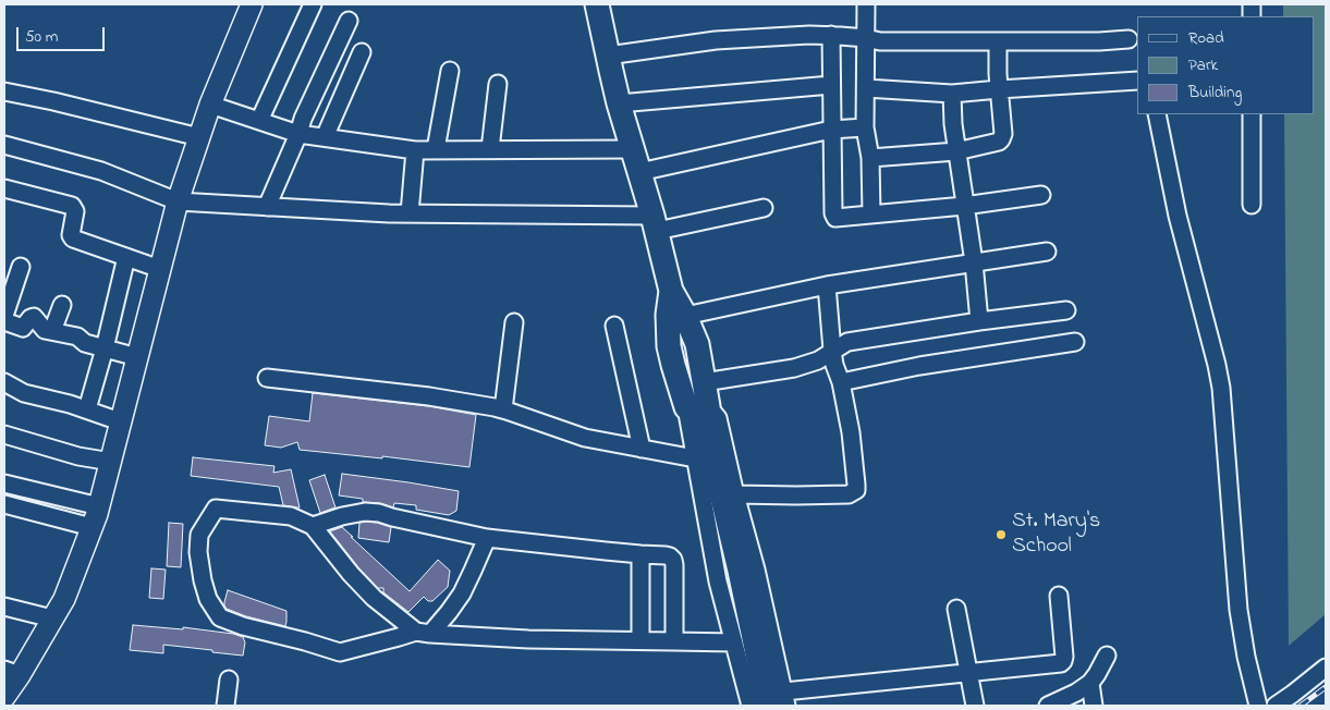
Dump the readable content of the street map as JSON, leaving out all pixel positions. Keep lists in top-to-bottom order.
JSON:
{
  "places": ["St. Mary's School"],
  "legend": ["Road", "Park", "Building"],
  "scale_bar": "50 m"
}
